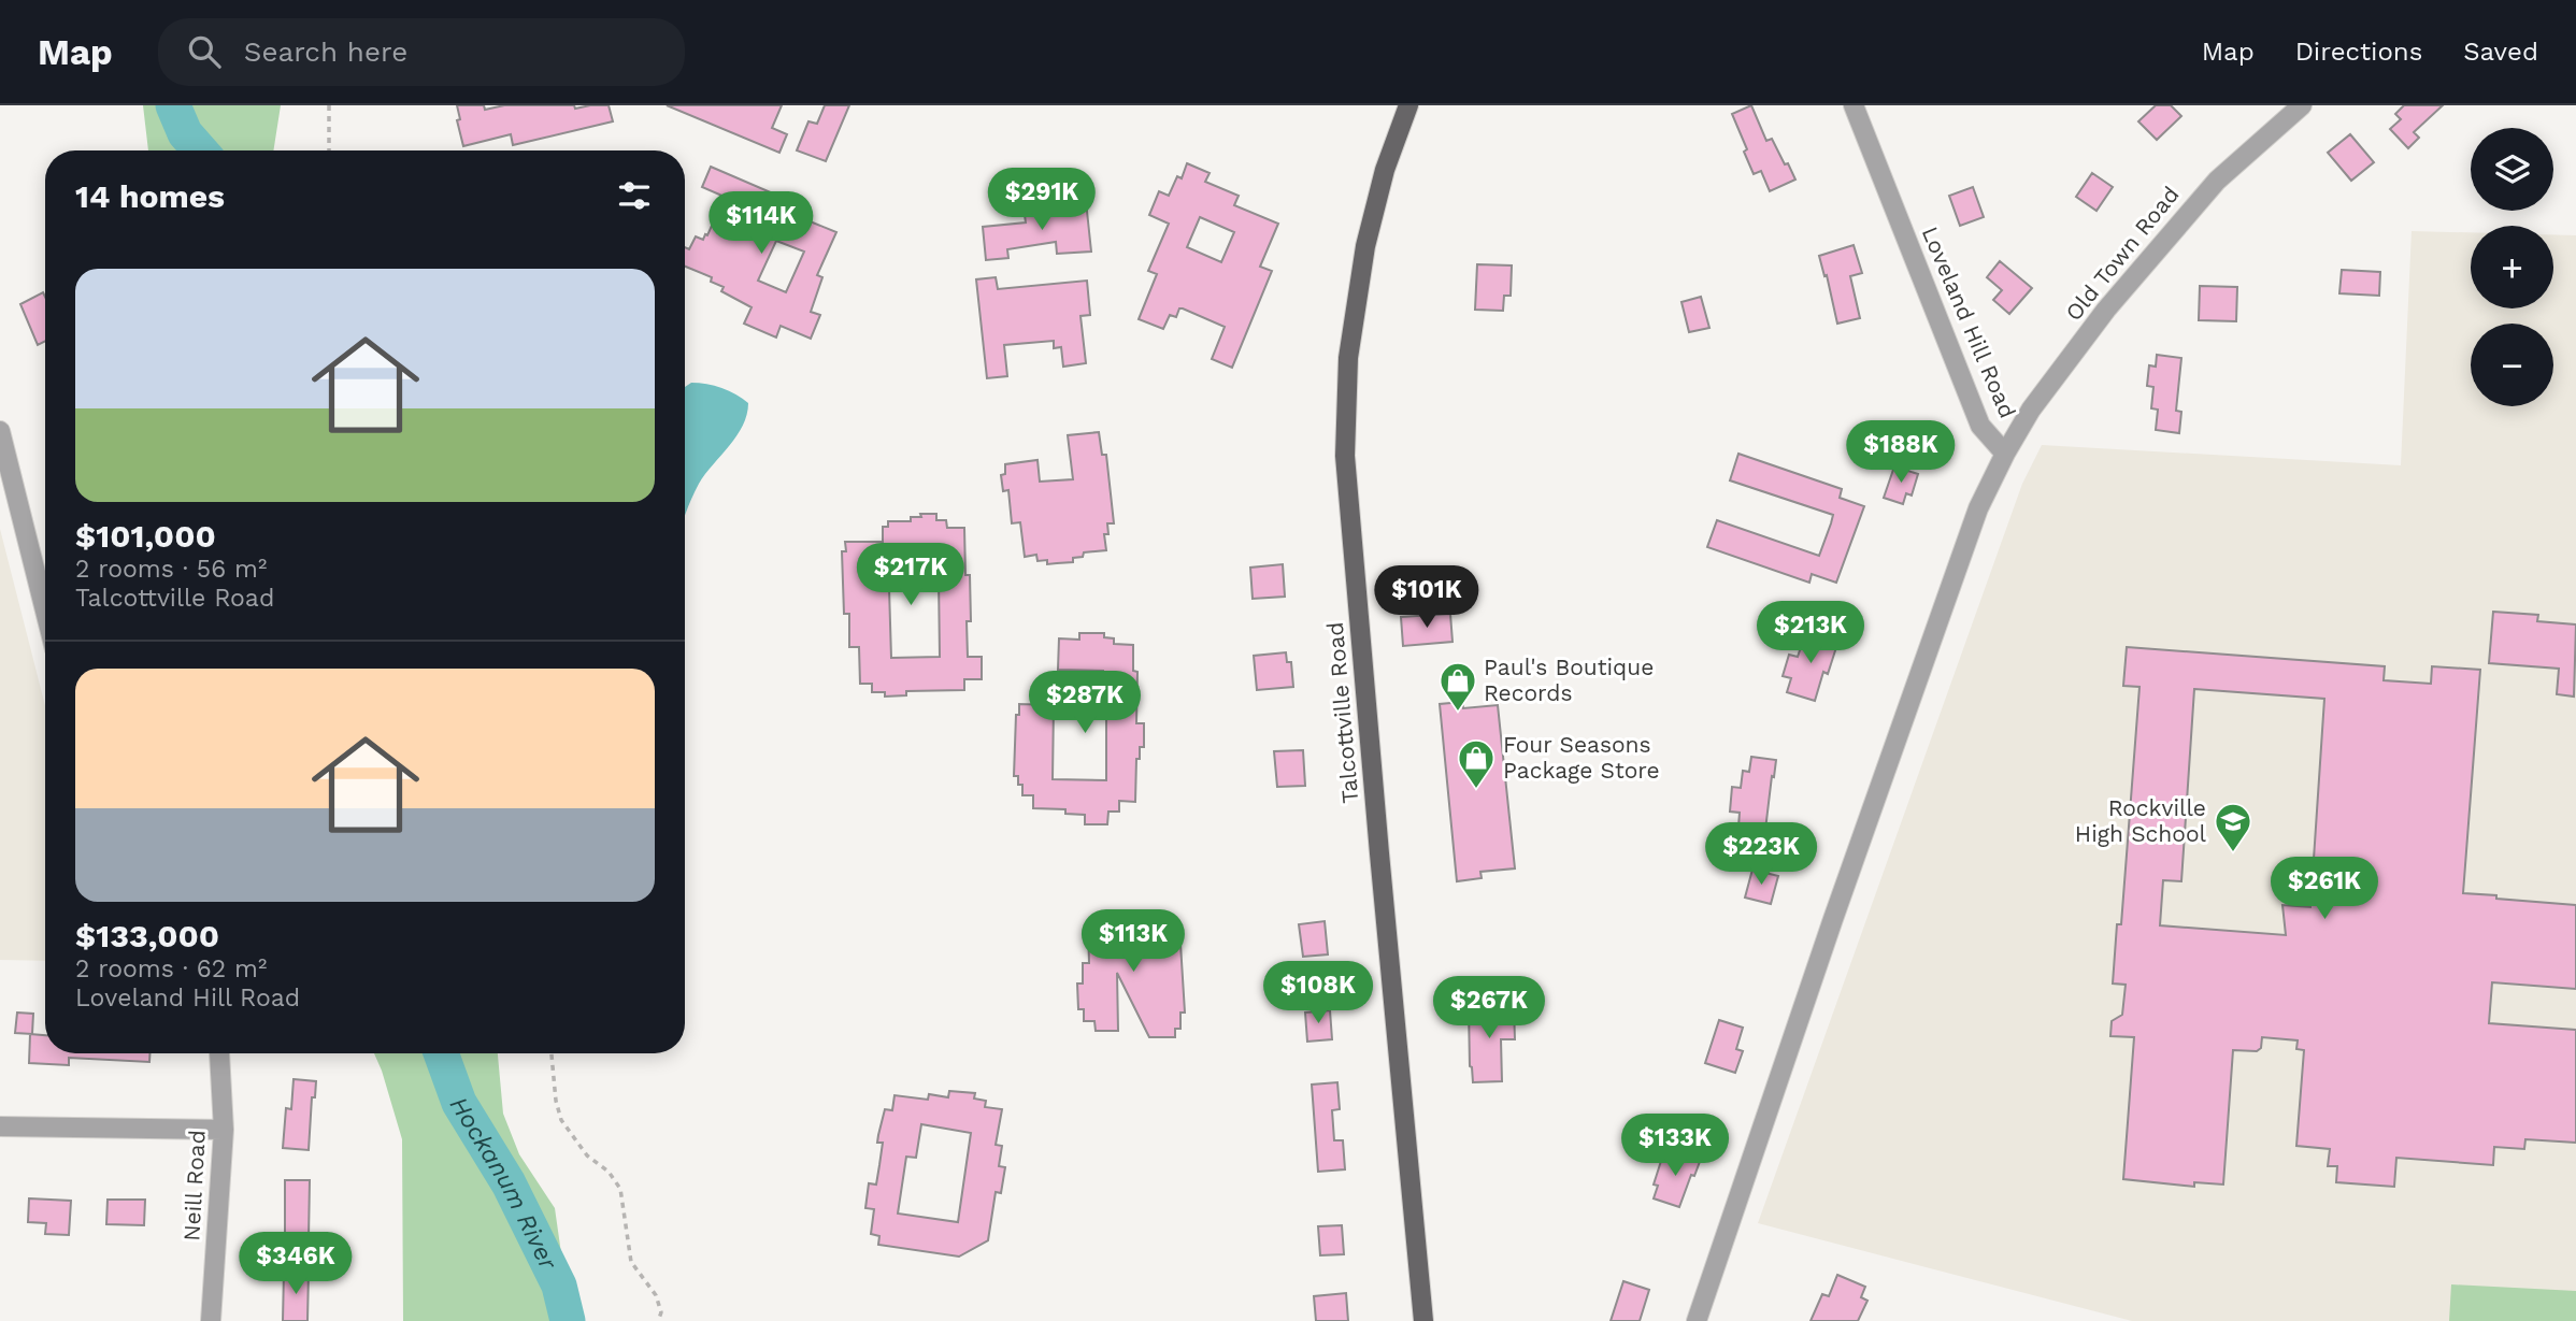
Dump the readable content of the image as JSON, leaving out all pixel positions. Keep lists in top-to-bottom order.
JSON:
{
  "streets": {
    "main road": ["Talcottville Road"],
    "street": ["Old Town Road", "Loveland Hill Road", "Neill Road"]
  },
  "crossings": [
    ["Old Town Road", "Loveland Hill Road"]
  ],
  "water": ["Hockanum River"],
  "places": {
    "shop": ["Paul's Boutique Records", "Four Seasons Package Store"],
    "school or university": ["Rockville High School"]
  },
  "page": {
    "header": "Map",
    "search": "Search here",
    "nav": ["Map", "Directions", "Saved"],
    "map_buttons": ["+", "−"],
    "heading": "14 homes",
    "price": [
      "$291K",
      "$114K",
      "$188K",
      "$217K",
      "$101K",
      "$213K",
      "$287K",
      "$223K",
      "$261K",
      "$113K",
      "$108K",
      "$267K",
      "$133K",
      "$346K"
    ],
    "list": [
      {
        "name": "$101,000",
        "note": "2 rooms · 56 m² · Talcottville Road"
      },
      {
        "name": "$133,000",
        "note": "2 rooms · 62 m² · Loveland Hill Road"
      }
    ]
  }
}
